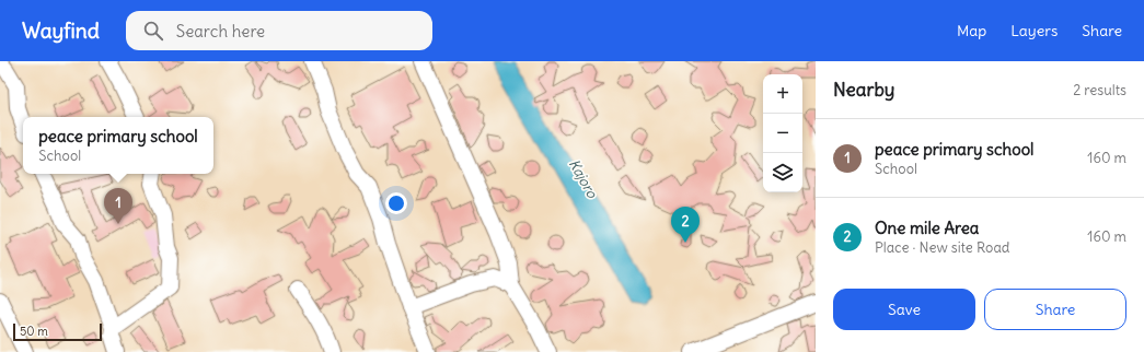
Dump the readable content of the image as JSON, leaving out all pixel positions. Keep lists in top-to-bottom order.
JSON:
{
  "water": ["Kajoro"],
  "scale_bar": "50 m",
  "page": {
    "header": "Wayfind",
    "search": "Search here",
    "nav": ["Map", "Layers", "Share"],
    "heading": ["Nearby", "2 results"],
    "map_buttons": ["+", "−"],
    "popup": ["peace primary school", "School"],
    "list": [
      {
        "mark": "1",
        "name": "peace primary school",
        "note": "School",
        "value": "160 m"
      },
      {
        "mark": "2",
        "name": "One mile Area",
        "note": "Place · New site Road",
        "value": "160 m"
      }
    ],
    "pins": ["1", "2"],
    "buttons": ["Save", "Share"],
    "scale": "50 m"
  }
}
